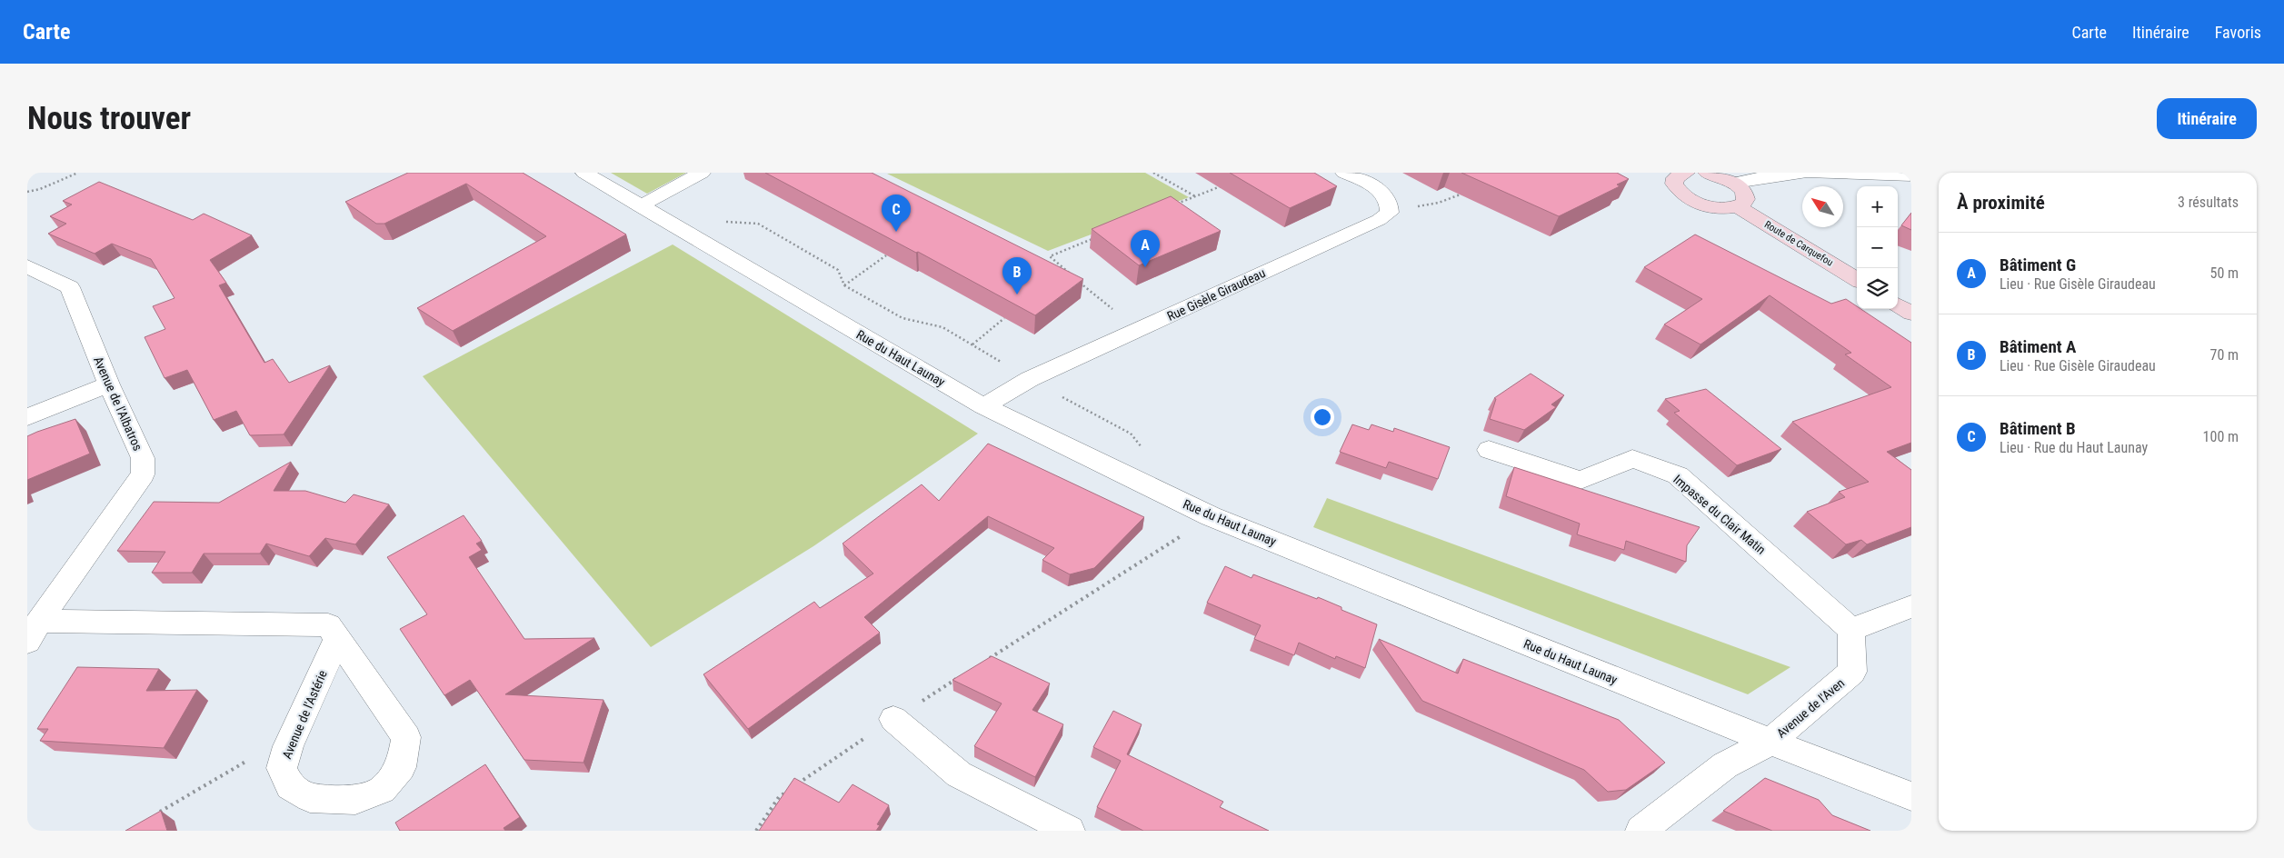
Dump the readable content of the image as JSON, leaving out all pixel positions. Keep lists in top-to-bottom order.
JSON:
{
  "streets": {
    "main road": ["Route de Carquefou"],
    "street": [
      "Rue Gisèle Giraudeau",
      "Rue du Haut Launay",
      "Avenue de l'Albatros",
      "Impasse du Clair Matin",
      "Avenue de l'Aven",
      "Avenue de l'Astérie"
    ]
  },
  "crossings": [
    ["Rue Gisèle Giraudeau", "Rue du Haut Launay"],
    ["Rue du Haut Launay", "Avenue de l'Aven"],
    ["Avenue de l'Albatros", "Avenue de l'Astérie"],
    ["Impasse du Clair Matin", "Avenue de l'Aven"]
  ],
  "north": "top left",
  "page": {
    "header": "Carte",
    "nav": ["Carte", "Itinéraire", "Favoris"],
    "buttons": "Itinéraire",
    "title": "Nous trouver",
    "heading": ["À proximité", "3 résultats"],
    "map_buttons": ["+", "−"],
    "pins": ["C", "A", "B"],
    "list": [
      {
        "mark": "A",
        "name": "Bâtiment G",
        "note": "Lieu · Rue Gisèle Giraudeau",
        "value": "50 m"
      },
      {
        "mark": "B",
        "name": "Bâtiment A",
        "note": "Lieu · Rue Gisèle Giraudeau",
        "value": "70 m"
      },
      {
        "mark": "C",
        "name": "Bâtiment B",
        "note": "Lieu · Rue du Haut Launay",
        "value": "100 m"
      }
    ]
  }
}
